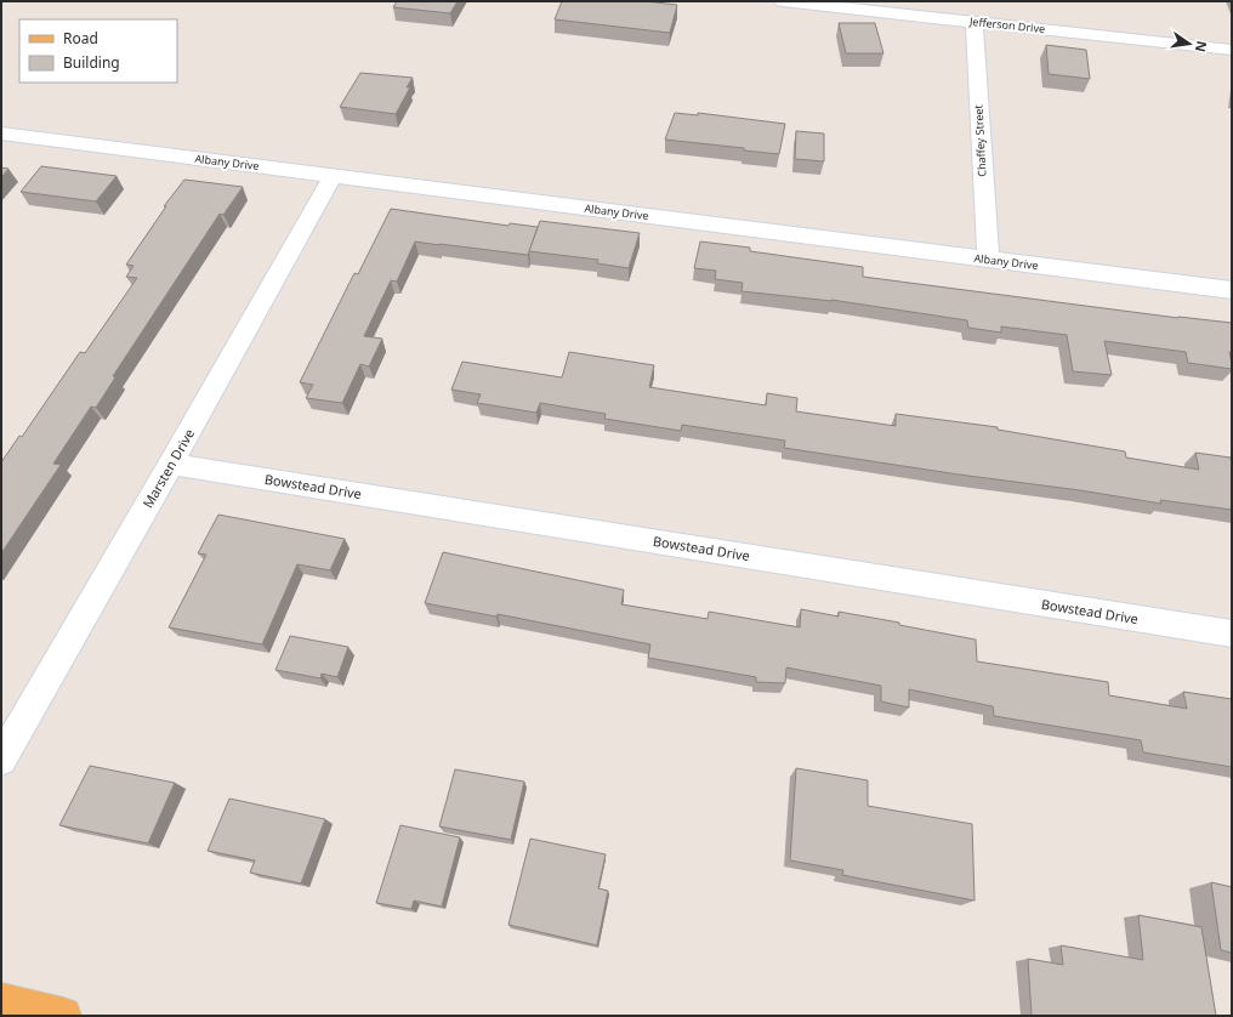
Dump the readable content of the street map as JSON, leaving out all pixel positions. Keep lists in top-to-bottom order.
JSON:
{
  "streets": {
    "street": [
      "Jefferson Drive",
      "Chaffey Street",
      "Albany Drive",
      "Marsten Drive",
      "Bowstead Drive"
    ]
  },
  "crossings": [
    ["Jefferson Drive", "Chaffey Street"],
    ["Chaffey Street", "Albany Drive"],
    ["Albany Drive", "Marsten Drive"],
    ["Marsten Drive", "Bowstead Drive"]
  ],
  "legend": ["Road", "Building"],
  "north": "right"
}
